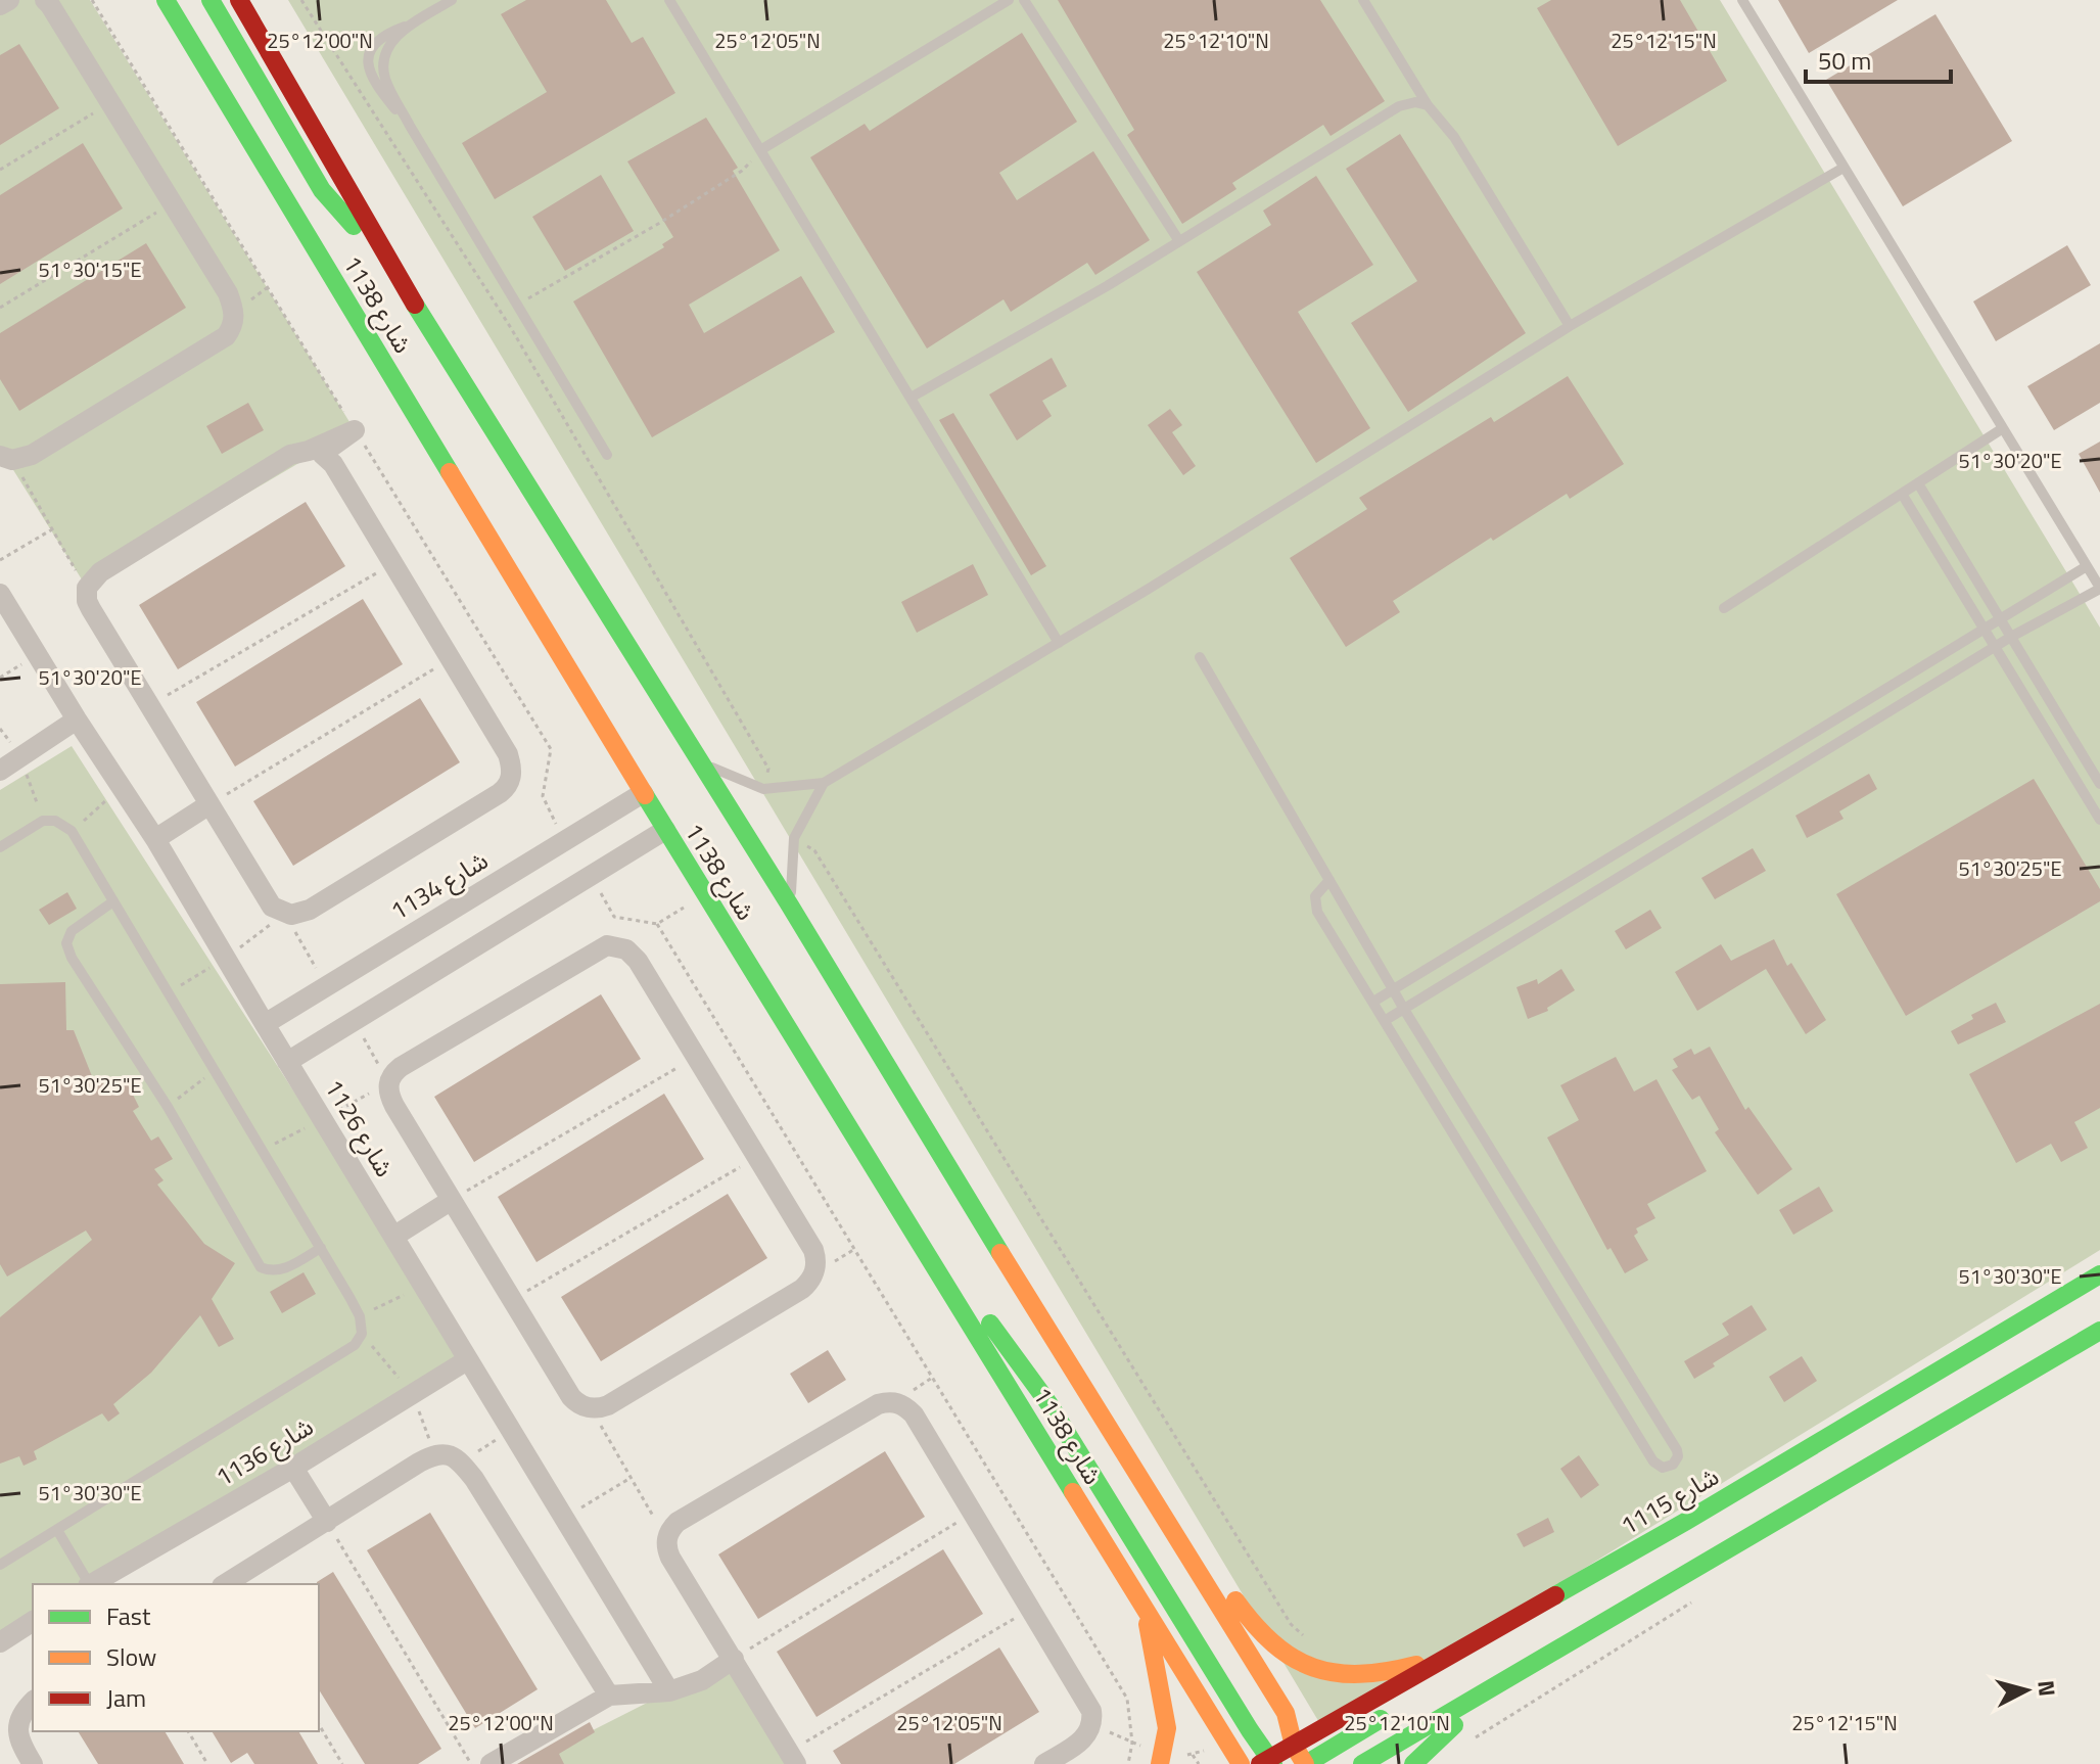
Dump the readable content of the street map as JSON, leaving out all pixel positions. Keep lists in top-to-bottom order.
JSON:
{
  "streets": {
    "street": [
      "شارع 1138",
      "شارع 1134",
      "شارع 1126",
      "شارع 1136",
      "شارع 1115"
    ]
  },
  "crossings": [
    ["شارع 1138", "شارع 1134"],
    ["شارع 1138", "شارع 1115"],
    ["شارع 1134", "شارع 1126"],
    ["شارع 1126", "شارع 1136"]
  ],
  "legend": ["Fast", "Slow", "Jam"],
  "scale_bar": "50 m",
  "north": "right",
  "coordinates": [
    "25°12'00\"N",
    "25°12'05\"N",
    "25°12'10\"N",
    "25°12'15\"N",
    "51°30'15\"E",
    "51°30'20\"E",
    "51°30'25\"E",
    "51°30'30\"E"
  ]
}
